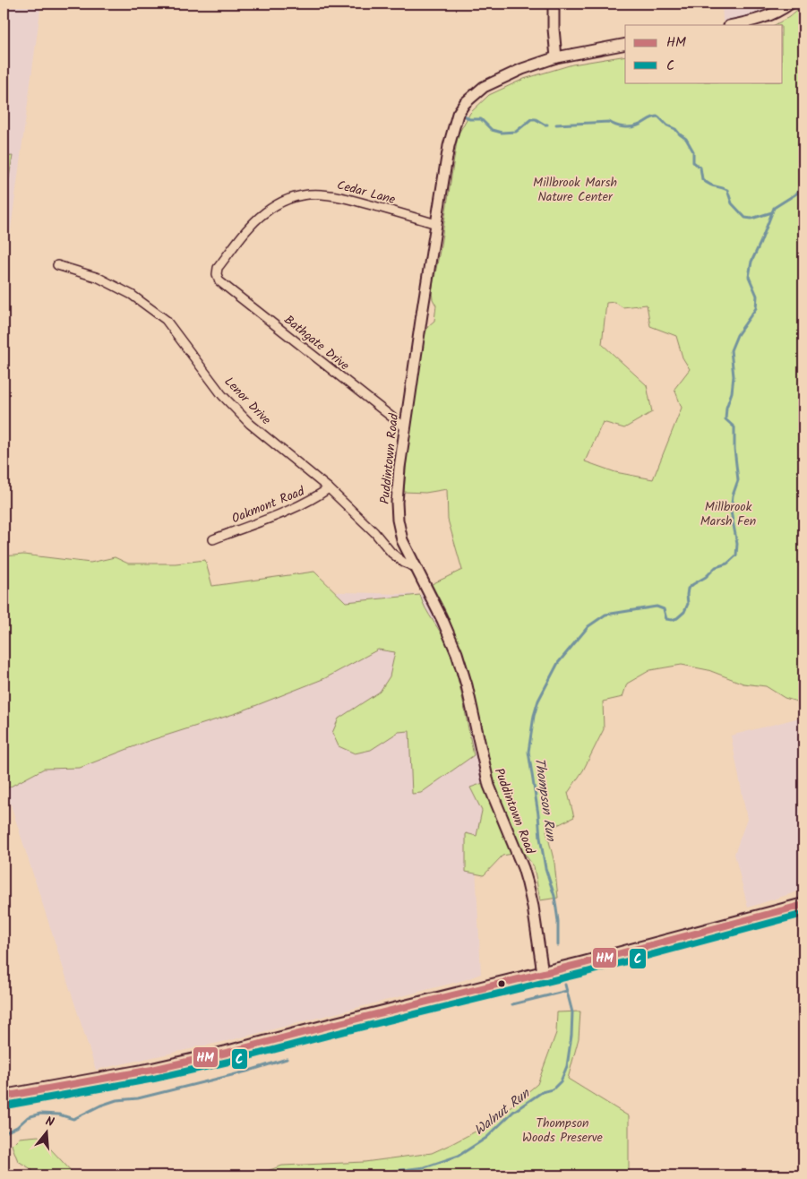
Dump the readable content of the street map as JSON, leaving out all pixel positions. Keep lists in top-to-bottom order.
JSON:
{
  "streets": {
    "street": [
      "Cedar Lane",
      "Bathgate Drive",
      "Lenor Drive",
      "Puddintown Road",
      "Oakmont Road"
    ]
  },
  "crossings": [
    ["Cedar Lane", "Bathgate Drive"],
    ["Cedar Lane", "Puddintown Road"],
    ["Bathgate Drive", "Puddintown Road"],
    ["Lenor Drive", "Puddintown Road"],
    ["Lenor Drive", "Oakmont Road"]
  ],
  "water": ["Thompson Run", "Walnut Run"],
  "parks": ["Millbrook Marsh Nature Center", "Millbrook Marsh Fen", "Thompson Woods Preserve"],
  "lines": ["transit line HM", "transit line C"],
  "legend": ["HM", "C"],
  "north": "top"
}
